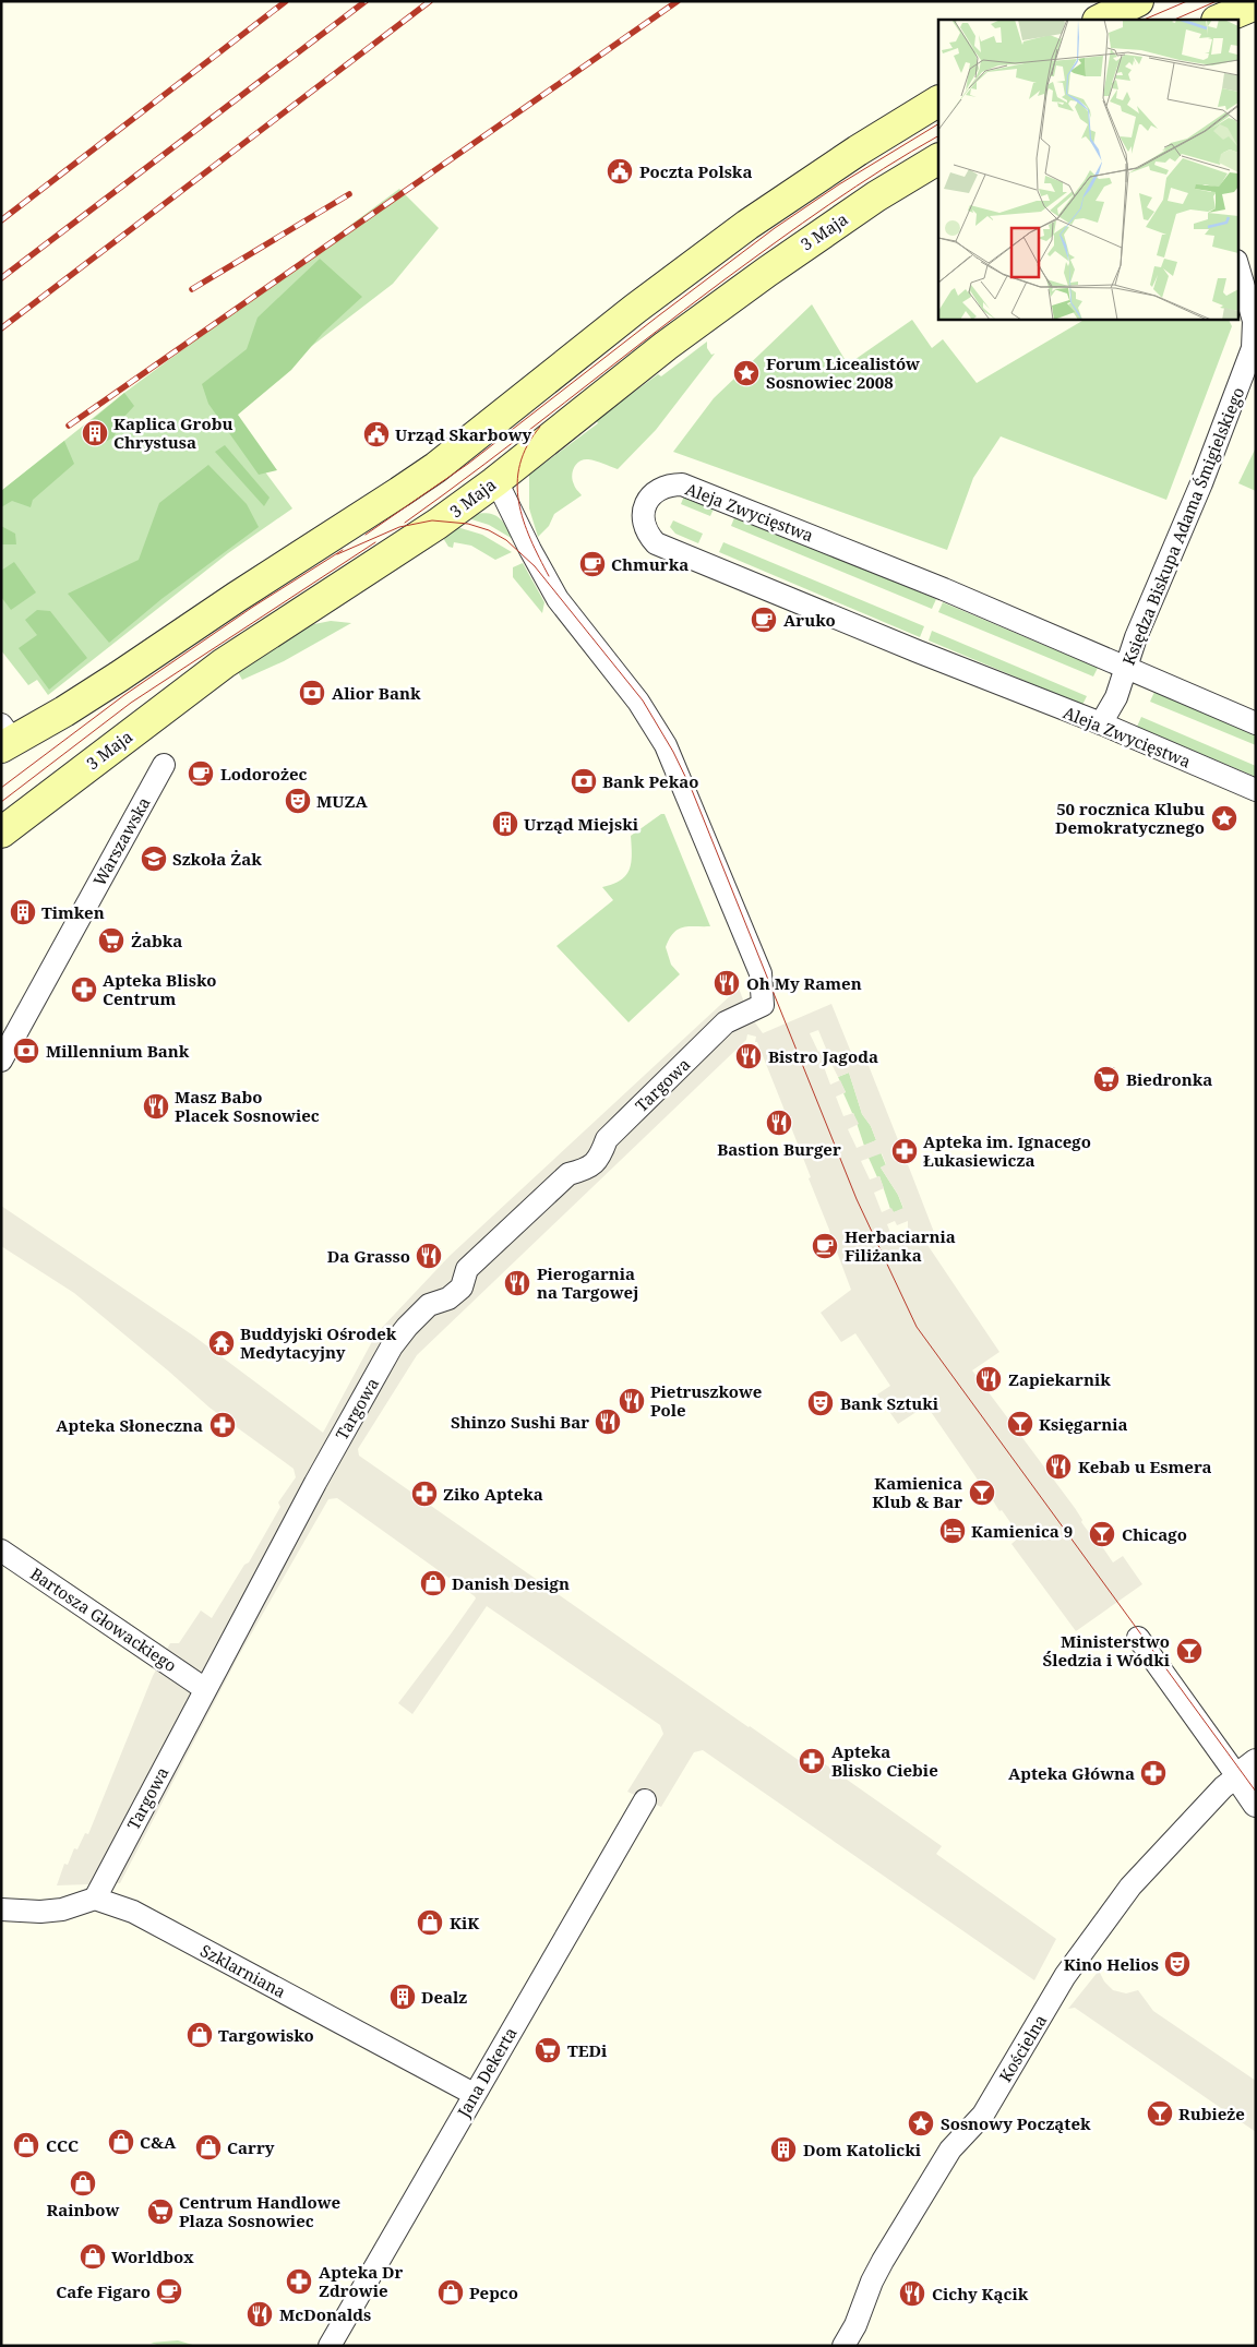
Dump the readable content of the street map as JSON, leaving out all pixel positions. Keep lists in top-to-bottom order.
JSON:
{
  "streets": {
    "main road": ["3 Maja"],
    "street": [
      "Aleja Zwycięstwa",
      "Księdza Biskupa Adama Śmigielskiego",
      "Warszawska",
      "Targowa",
      "Bartosza Głowackiego",
      "Szklarniana",
      "Kościelna",
      "Jana Dekerta"
    ]
  },
  "crossings": [
    ["3 Maja", "Targowa"],
    ["Aleja Zwycięstwa", "Księdza Biskupa Adama Śmigielskiego"],
    ["Targowa", "Bartosza Głowackiego"],
    ["Targowa", "Szklarniana"],
    ["Szklarniana", "Jana Dekerta"]
  ],
  "places": {
    "public building": ["Poczta Polska", "Urząd Skarbowy"],
    "place": ["Forum Licealistów Sosnowiec 2008", "50 rocznica Klubu Demokratycznego", "Sosnowy Początek"],
    "building": [
      "Kaplica Grobu Chrystusa",
      "Urząd Miejski",
      "Timken",
      "Dealz",
      "Dom Katolicki"
    ],
    "cafe": [
      "Chmurka",
      "Aruko",
      "Lodorożec",
      "Herbaciarnia Filiżanka",
      "Cafe Figaro"
    ],
    "bank": ["Alior Bank", "Bank Pekao", "Millennium Bank"],
    "theatre": ["MUZA", "Bank Sztuki", "Kino Helios"],
    "school or university": ["Szkoła Żak"],
    "supermarket": [
      "Żabka",
      "Biedronka",
      "TEDi",
      "Centrum Handlowe Plaza Sosnowiec"
    ],
    "restaurant": [
      "Oh My Ramen",
      "Bistro Jagoda",
      "Masz Babo Placek Sosnowiec",
      "Bastion Burger",
      "Da Grasso",
      "Pierogarnia na Targowej",
      "Zapiekarnik",
      "Pietruszkowe Pole",
      "Shinzo Sushi Bar",
      "Kebab u Esmera",
      "Cichy Kącik",
      "McDonalds"
    ],
    "pharmacy": [
      "Apteka Blisko Centrum",
      "Apteka im. Ignacego Łukasiewicza",
      "Apteka Słoneczna",
      "Ziko Apteka",
      "Apteka Blisko Ciebie",
      "Apteka Główna",
      "Apteka Dr Zdrowie"
    ],
    "temple": ["Buddyjski Ośrodek Medytacyjny"],
    "bar": [
      "Księgarnia",
      "Kamienica Klub & Bar",
      "Chicago",
      "Ministerstwo Śledzia i Wódki",
      "Rubieże"
    ],
    "hotel": ["Kamienica 9"],
    "shop": [
      "Danish Design",
      "KiK",
      "Targowisko",
      "C&A",
      "CCC",
      "Carry",
      "Rainbow",
      "Worldbox",
      "Pepco"
    ]
  }
}
